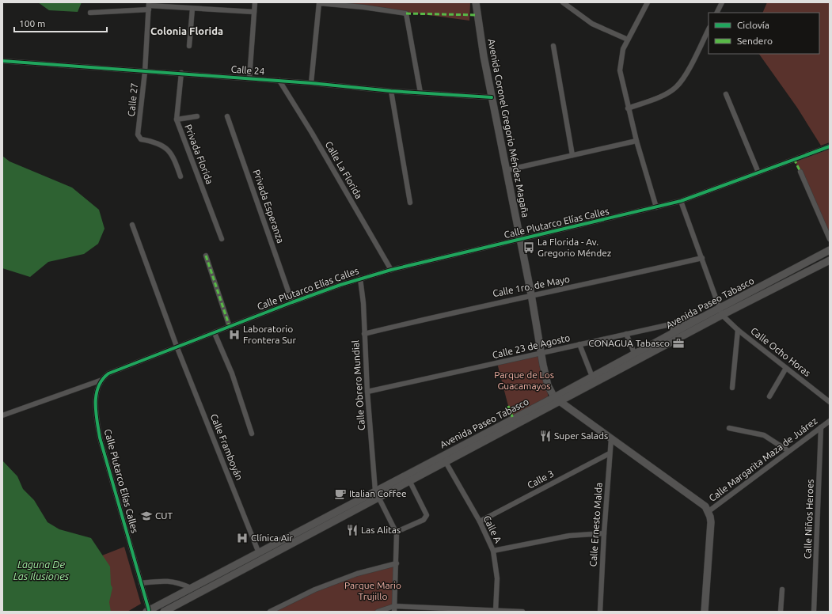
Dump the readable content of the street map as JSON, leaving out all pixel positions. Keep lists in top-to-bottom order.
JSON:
{
  "streets": {
    "main road": ["Avenida Coronel Gregorio Méndez Magaña", "Avenida Paseo Tabasco"],
    "street": [
      "Calle 24",
      "Calle 27",
      "Privada Florida",
      "Calle La Florida",
      "Privada Esperanza",
      "Calle Plutarco Elías Calles",
      "Calle 1ro. de Mayo",
      "Calle 23 de Agosto",
      "Calle Ocho Horas",
      "Calle Obrero Mundial",
      "Calle Framboyán",
      "Calle Margarita Maza de Juárez",
      "Calle 3",
      "Calle Niños Heroes",
      "Calle Ernesto Malda",
      "Calle A"
    ]
  },
  "crossings": [
    ["Calle 24", "Calle 27"],
    ["Calle 24", "Avenida Coronel Gregorio Méndez Magaña"],
    ["Calle 24", "Privada Florida"],
    ["Calle 24", "Calle La Florida"],
    ["Avenida Coronel Gregorio Méndez Magaña", "Calle Plutarco Elías Calles"],
    ["Avenida Coronel Gregorio Méndez Magaña", "Calle 1ro. de Mayo"],
    ["Avenida Coronel Gregorio Méndez Magaña", "Avenida Paseo Tabasco"],
    ["Avenida Coronel Gregorio Méndez Magaña", "Calle 23 de Agosto"],
    ["Avenida Coronel Gregorio Méndez Magaña", "Calle Margarita Maza de Juárez"],
    ["Avenida Coronel Gregorio Méndez Magaña", "Calle Ernesto Malda"],
    ["Calle La Florida", "Calle Plutarco Elías Calles"],
    ["Privada Esperanza", "Calle Plutarco Elías Calles"],
    ["Calle Plutarco Elías Calles", "Avenida Paseo Tabasco"],
    ["Calle Plutarco Elías Calles", "Calle Ocho Horas"],
    ["Calle Plutarco Elías Calles", "Calle Obrero Mundial"],
    ["Calle Plutarco Elías Calles", "Calle Framboyán"],
    ["Calle 1ro. de Mayo", "Calle Ocho Horas"],
    ["Calle 1ro. de Mayo", "Calle Obrero Mundial"],
    ["Avenida Paseo Tabasco", "Calle 23 de Agosto"],
    ["Avenida Paseo Tabasco", "Calle Ocho Horas"],
    ["Avenida Paseo Tabasco", "Calle Obrero Mundial"],
    ["Avenida Paseo Tabasco", "Calle Framboyán"],
    ["Avenida Paseo Tabasco", "Calle A"],
    ["Calle 23 de Agosto", "Calle Obrero Mundial"],
    ["Calle Margarita Maza de Juárez", "Calle Niños Heroes"],
    ["Calle 3", "Calle Ernesto Malda"],
    ["Calle 3", "Calle A"]
  ],
  "districts": ["Colonia Florida"],
  "water": ["Laguna De Las Ilusiones"],
  "parks": ["Parque de Los Guacamayos", "Parque Mario Trujillo"],
  "places": {
    "bus stop": ["La Florida - Av. Gregorio Méndez"],
    "hospital": ["Laboratorio Frontera Sur", "Clínica Air"],
    "office": ["CONAGUA Tabasco"],
    "restaurant": ["Super Salads", "Las Alitas"],
    "cafe": ["Italian Coffee"],
    "school or university": ["CUT"]
  },
  "legend": ["Ciclovía", "Sendero"],
  "scale_bar": "100 m"
}
